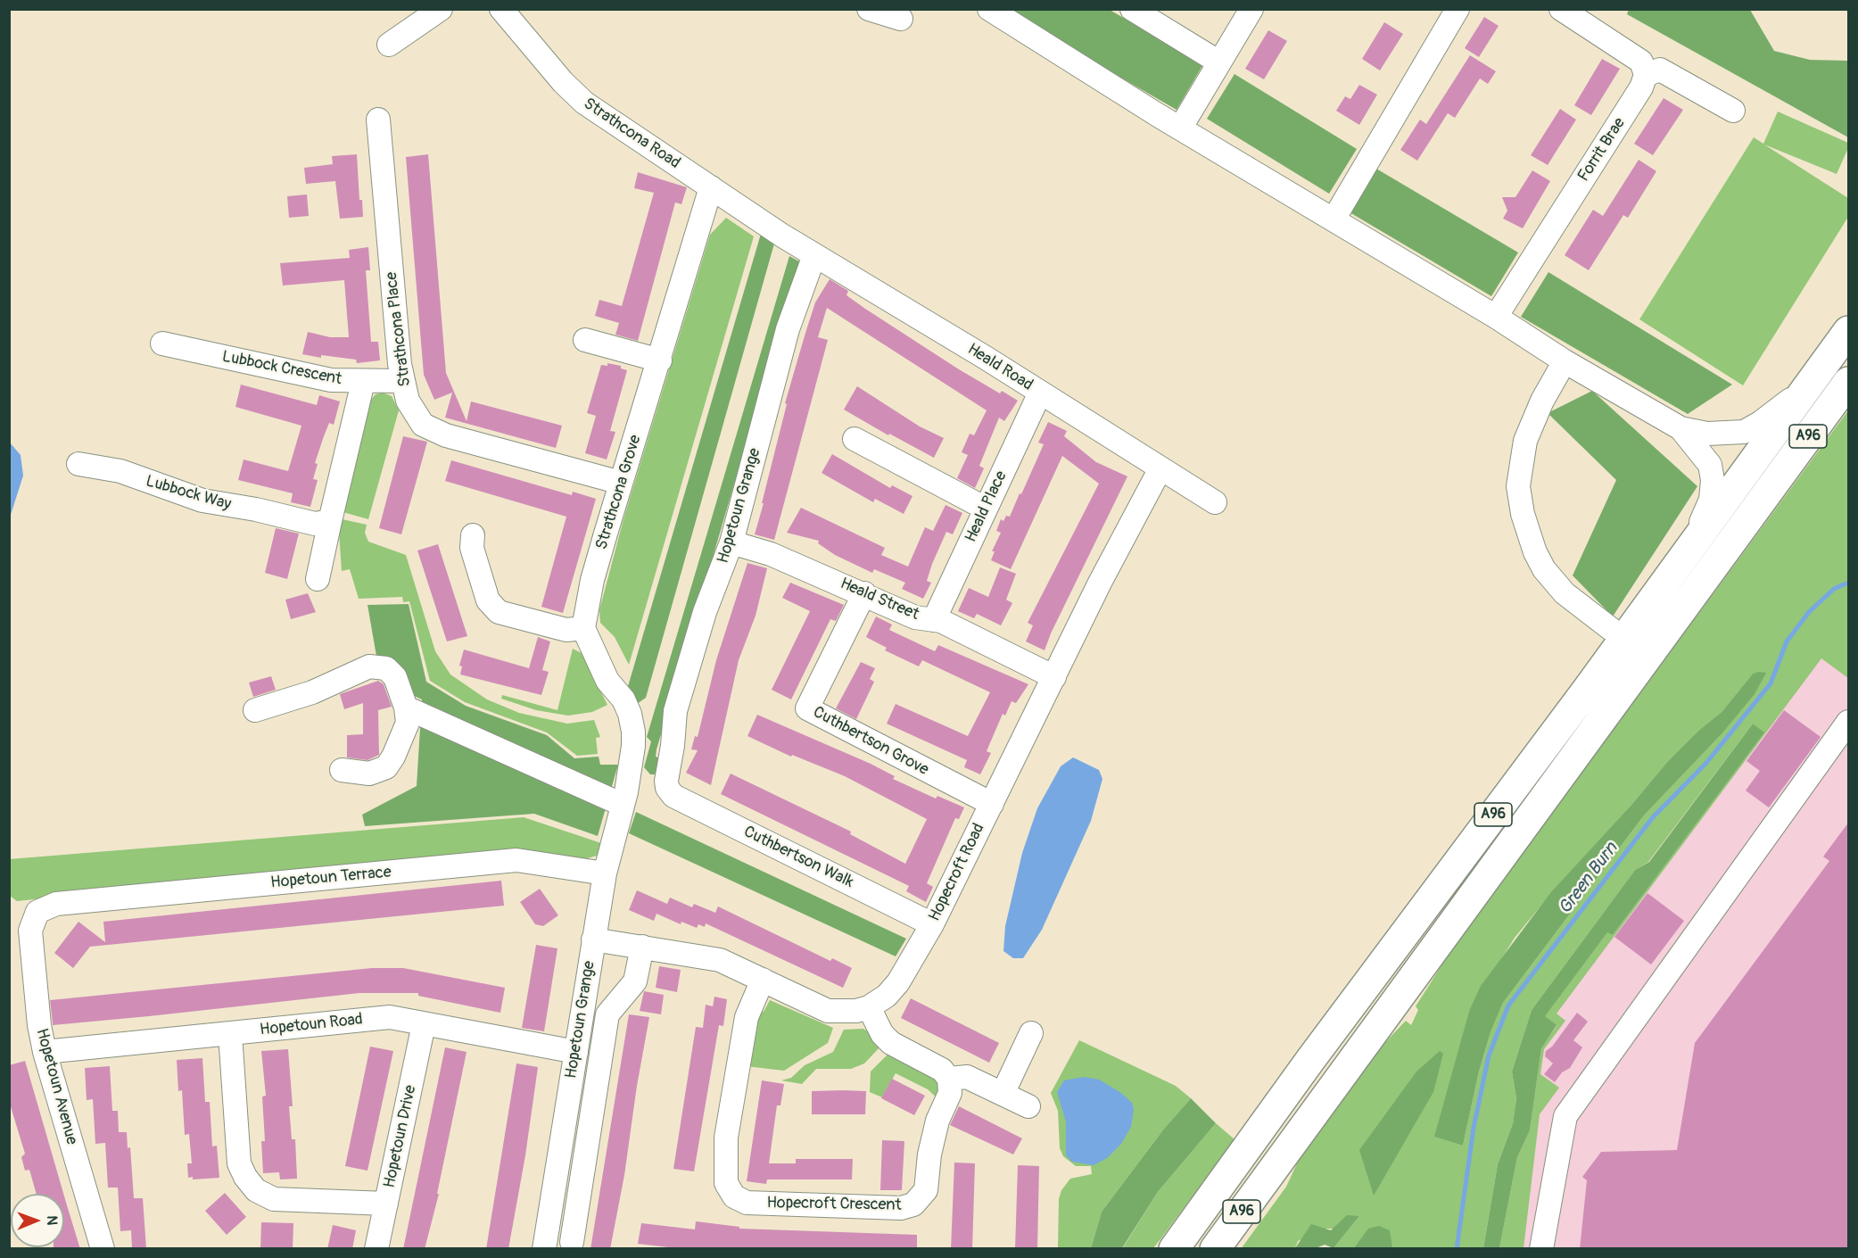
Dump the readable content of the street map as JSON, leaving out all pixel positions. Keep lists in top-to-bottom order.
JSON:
{
  "streets": {
    "main road": ["A96"],
    "street": [
      "Strathcona Road",
      "Forrit Brae",
      "Strathcona Place",
      "Heald Road",
      "Lubbock Crescent",
      "Strathcona Grove",
      "Lubbock Way",
      "Hopetoun Grange",
      "Heald Place",
      "Heald Street",
      "Cuthbertson Grove",
      "Cuthbertson Walk",
      "Hopecroft Road",
      "Hopetoun Terrace",
      "Hopetoun Road",
      "Hopetoun Avenue",
      "Hopetoun Drive",
      "Hopecroft Crescent"
    ]
  },
  "crossings": [
    ["Strathcona Road", "Heald Road"],
    ["Strathcona Road", "Strathcona Grove"],
    ["Strathcona Place", "Lubbock Crescent"],
    ["Strathcona Place", "Strathcona Grove"],
    ["Heald Road", "Hopetoun Grange"],
    ["Heald Road", "Heald Place"],
    ["Heald Road", "Hopecroft Road"],
    ["Hopetoun Grange", "Heald Street"],
    ["Hopetoun Grange", "Cuthbertson Walk"],
    ["Hopetoun Grange", "Hopecroft Road"],
    ["Hopetoun Grange", "Hopetoun Terrace"],
    ["Hopetoun Grange", "Hopetoun Road"],
    ["Heald Place", "Heald Street"],
    ["Heald Street", "Cuthbertson Grove"],
    ["Heald Street", "Hopecroft Road"],
    ["Cuthbertson Grove", "Hopecroft Road"],
    ["Cuthbertson Walk", "Hopecroft Road"],
    ["Hopecroft Road", "Hopecroft Crescent"],
    ["Hopetoun Terrace", "Hopetoun Avenue"],
    ["Hopetoun Road", "Hopetoun Avenue"],
    ["Hopetoun Road", "Hopetoun Drive"]
  ],
  "water": ["Green Burn"],
  "north": "right"
}
